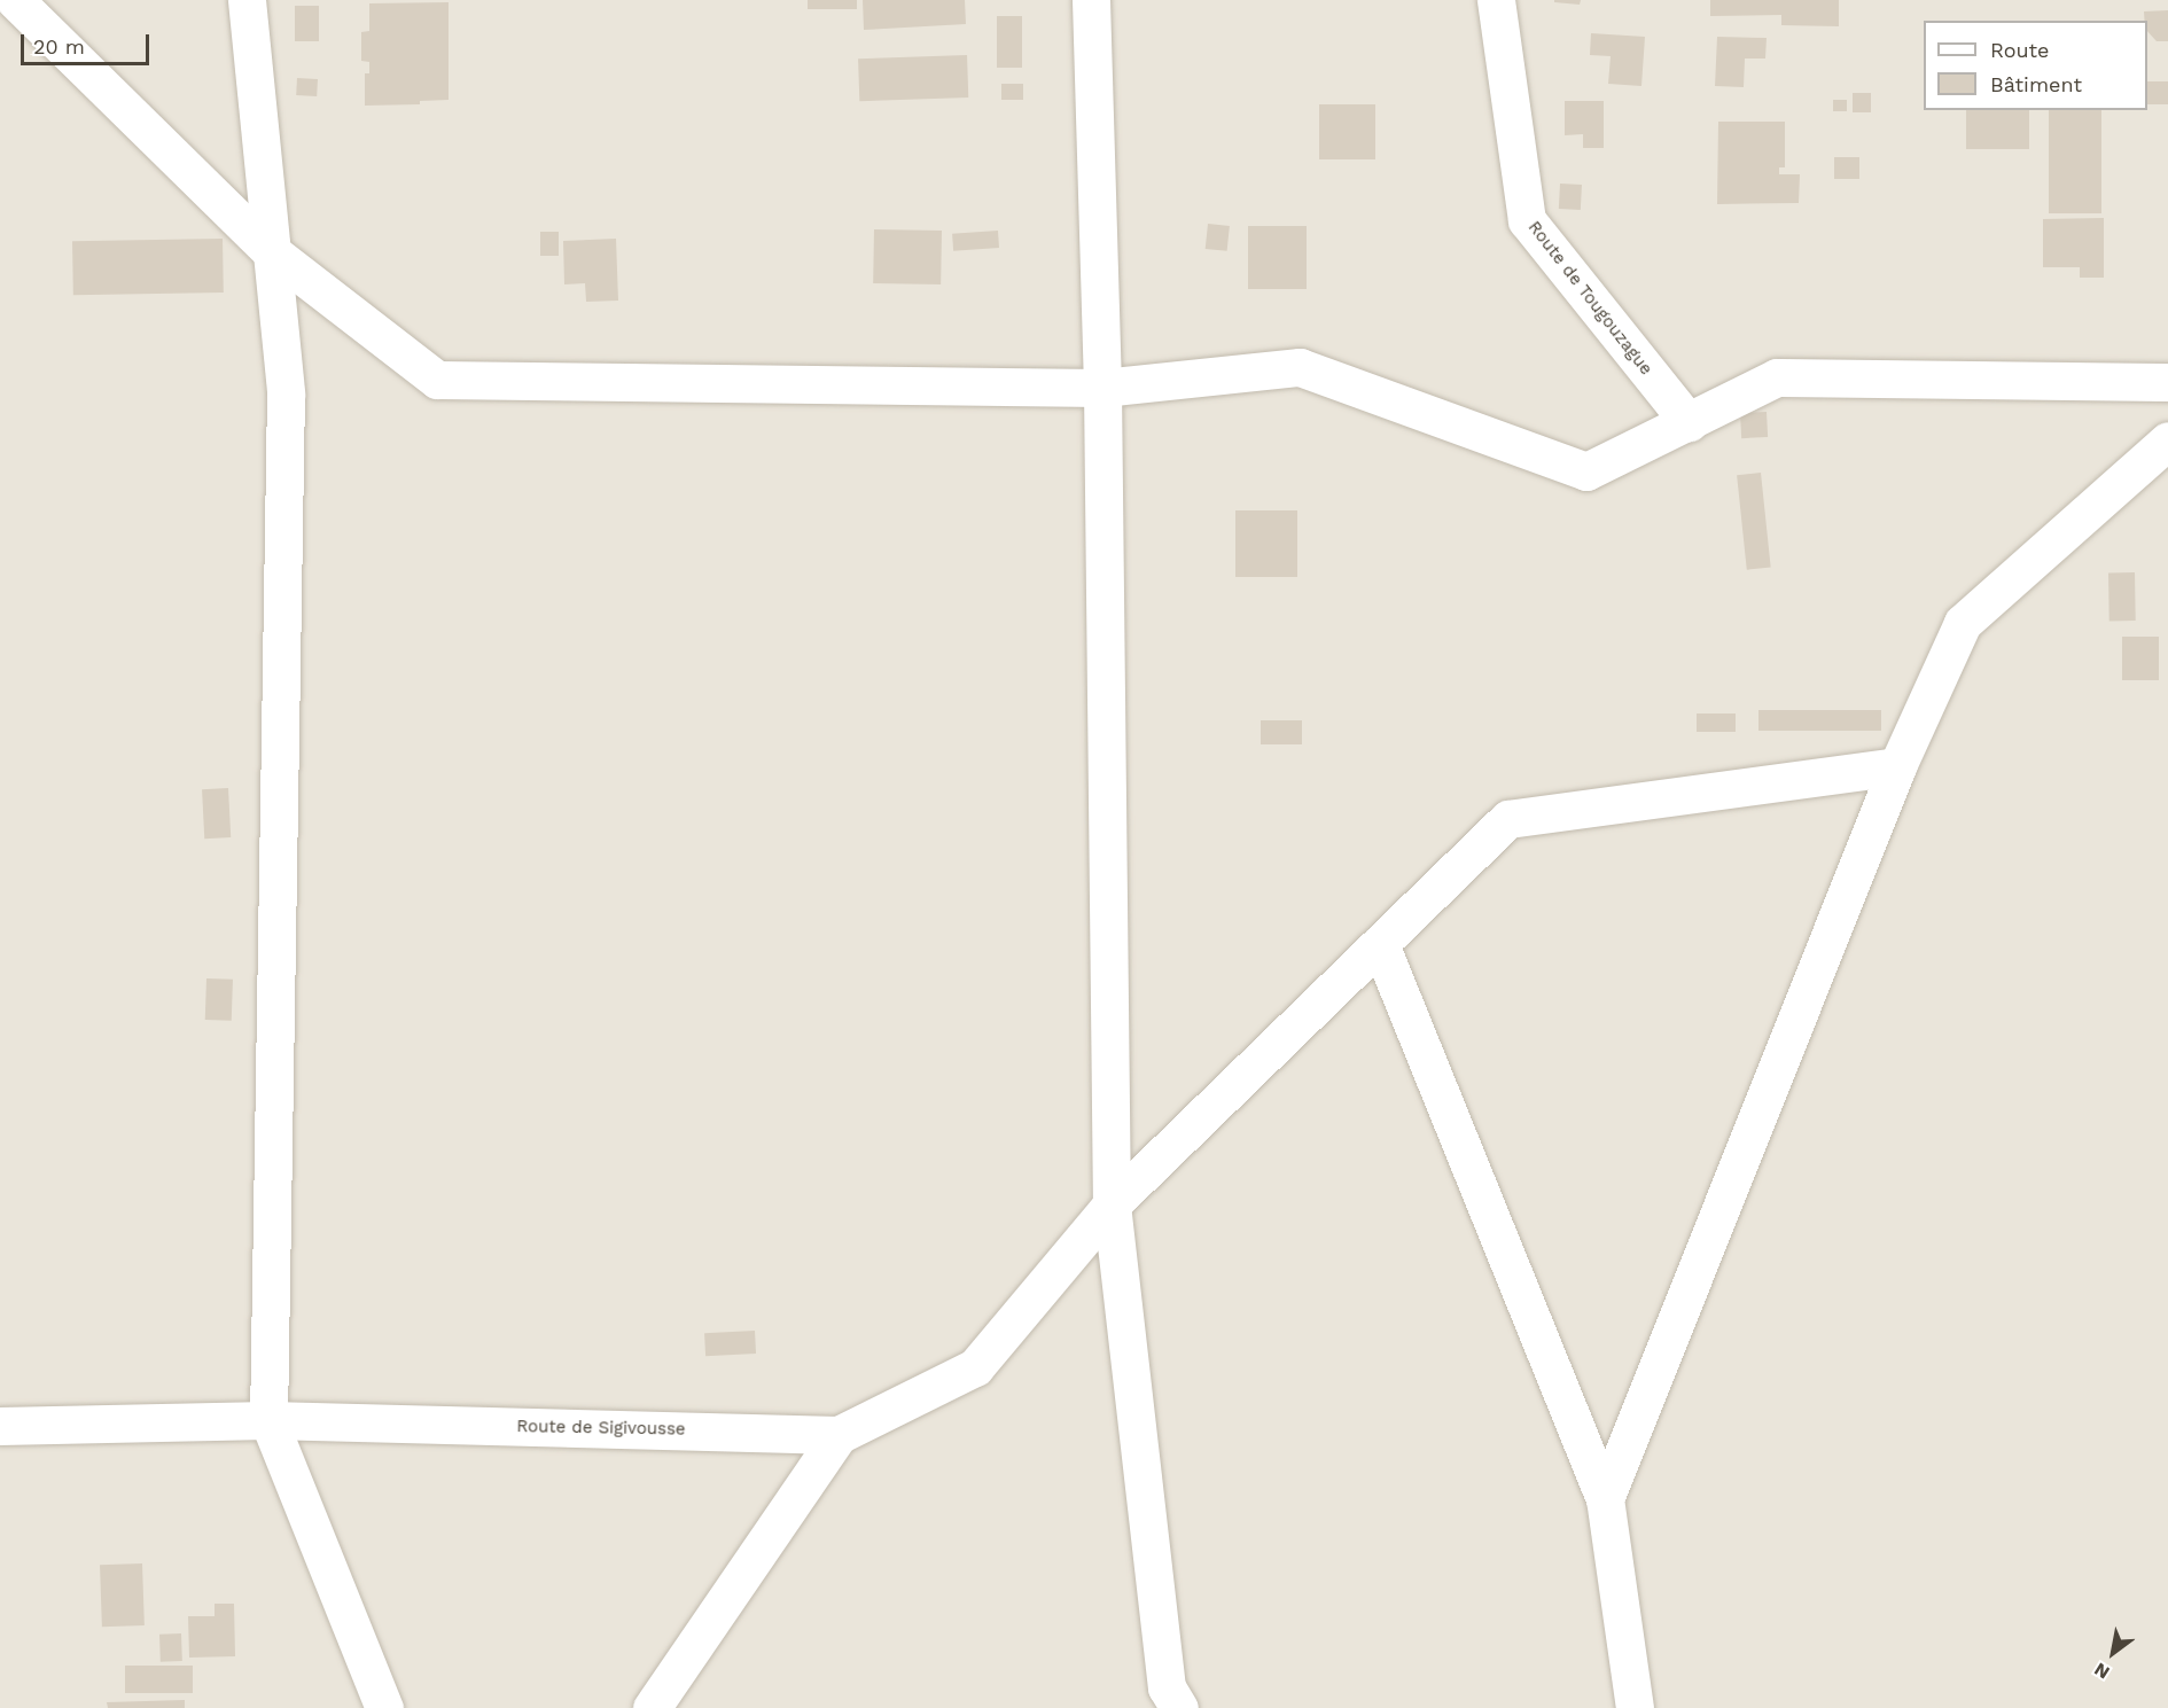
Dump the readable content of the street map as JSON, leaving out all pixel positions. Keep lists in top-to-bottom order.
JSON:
{
  "streets": {
    "street": ["Route de Tougouzague", "Route de Sigivousse"]
  },
  "legend": ["Route", "Bâtiment"],
  "scale_bar": "20 m",
  "north": "bottom left"
}
